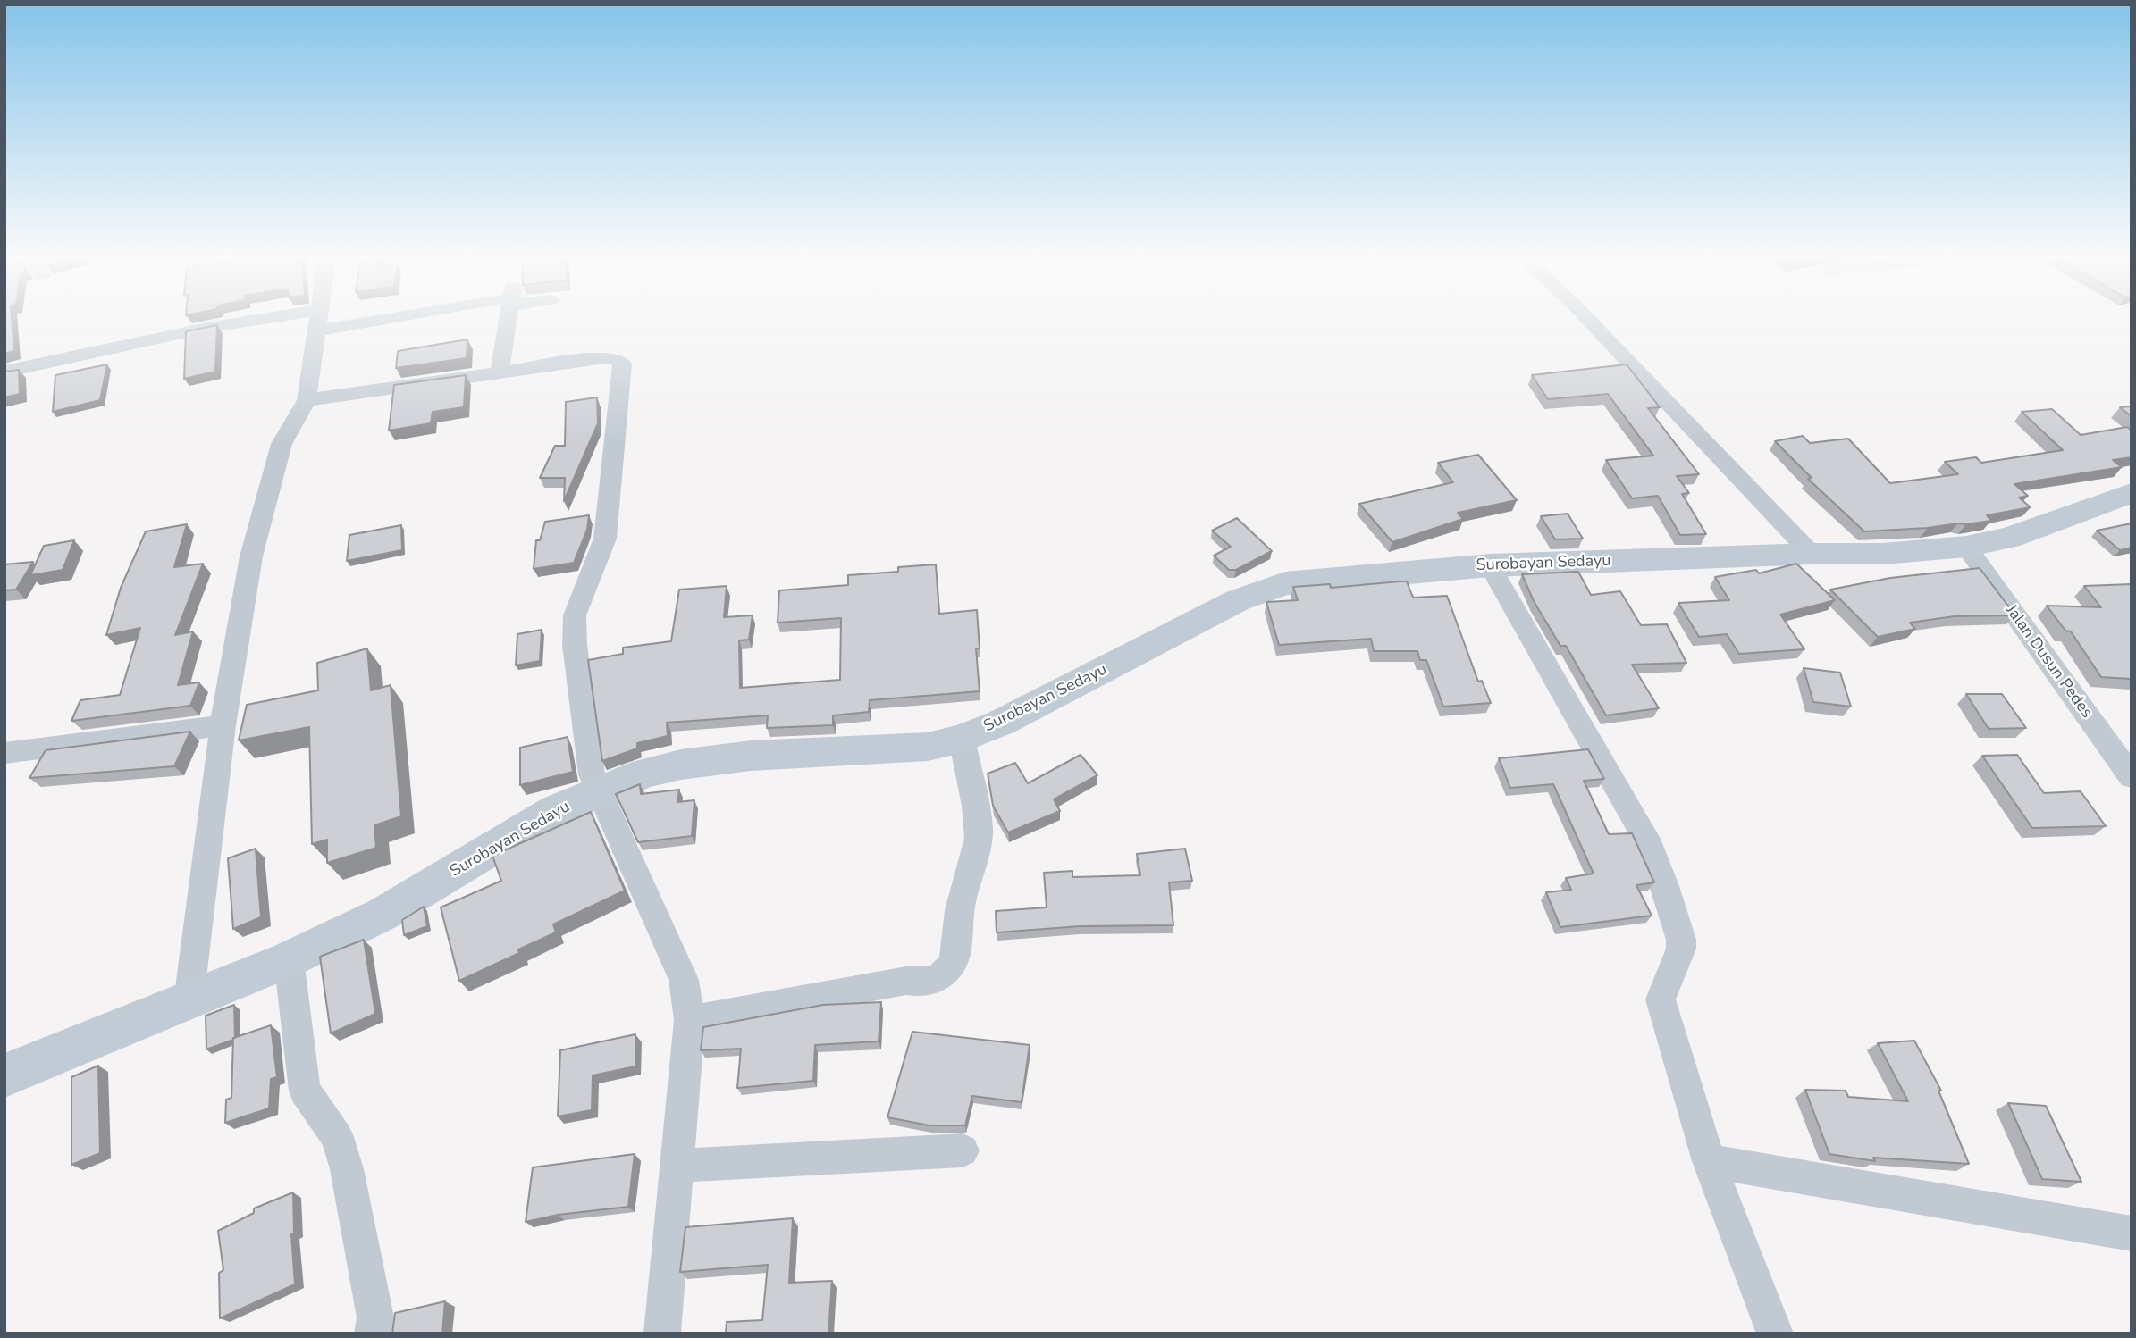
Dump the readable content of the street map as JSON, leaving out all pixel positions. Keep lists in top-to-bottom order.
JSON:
{
  "streets": {
    "main road": ["Surobayan Sedayu"],
    "street": ["Jalan Dusun Pedes"]
  },
  "crossings": [
    ["Surobayan Sedayu", "Jalan Dusun Pedes"]
  ]
}
